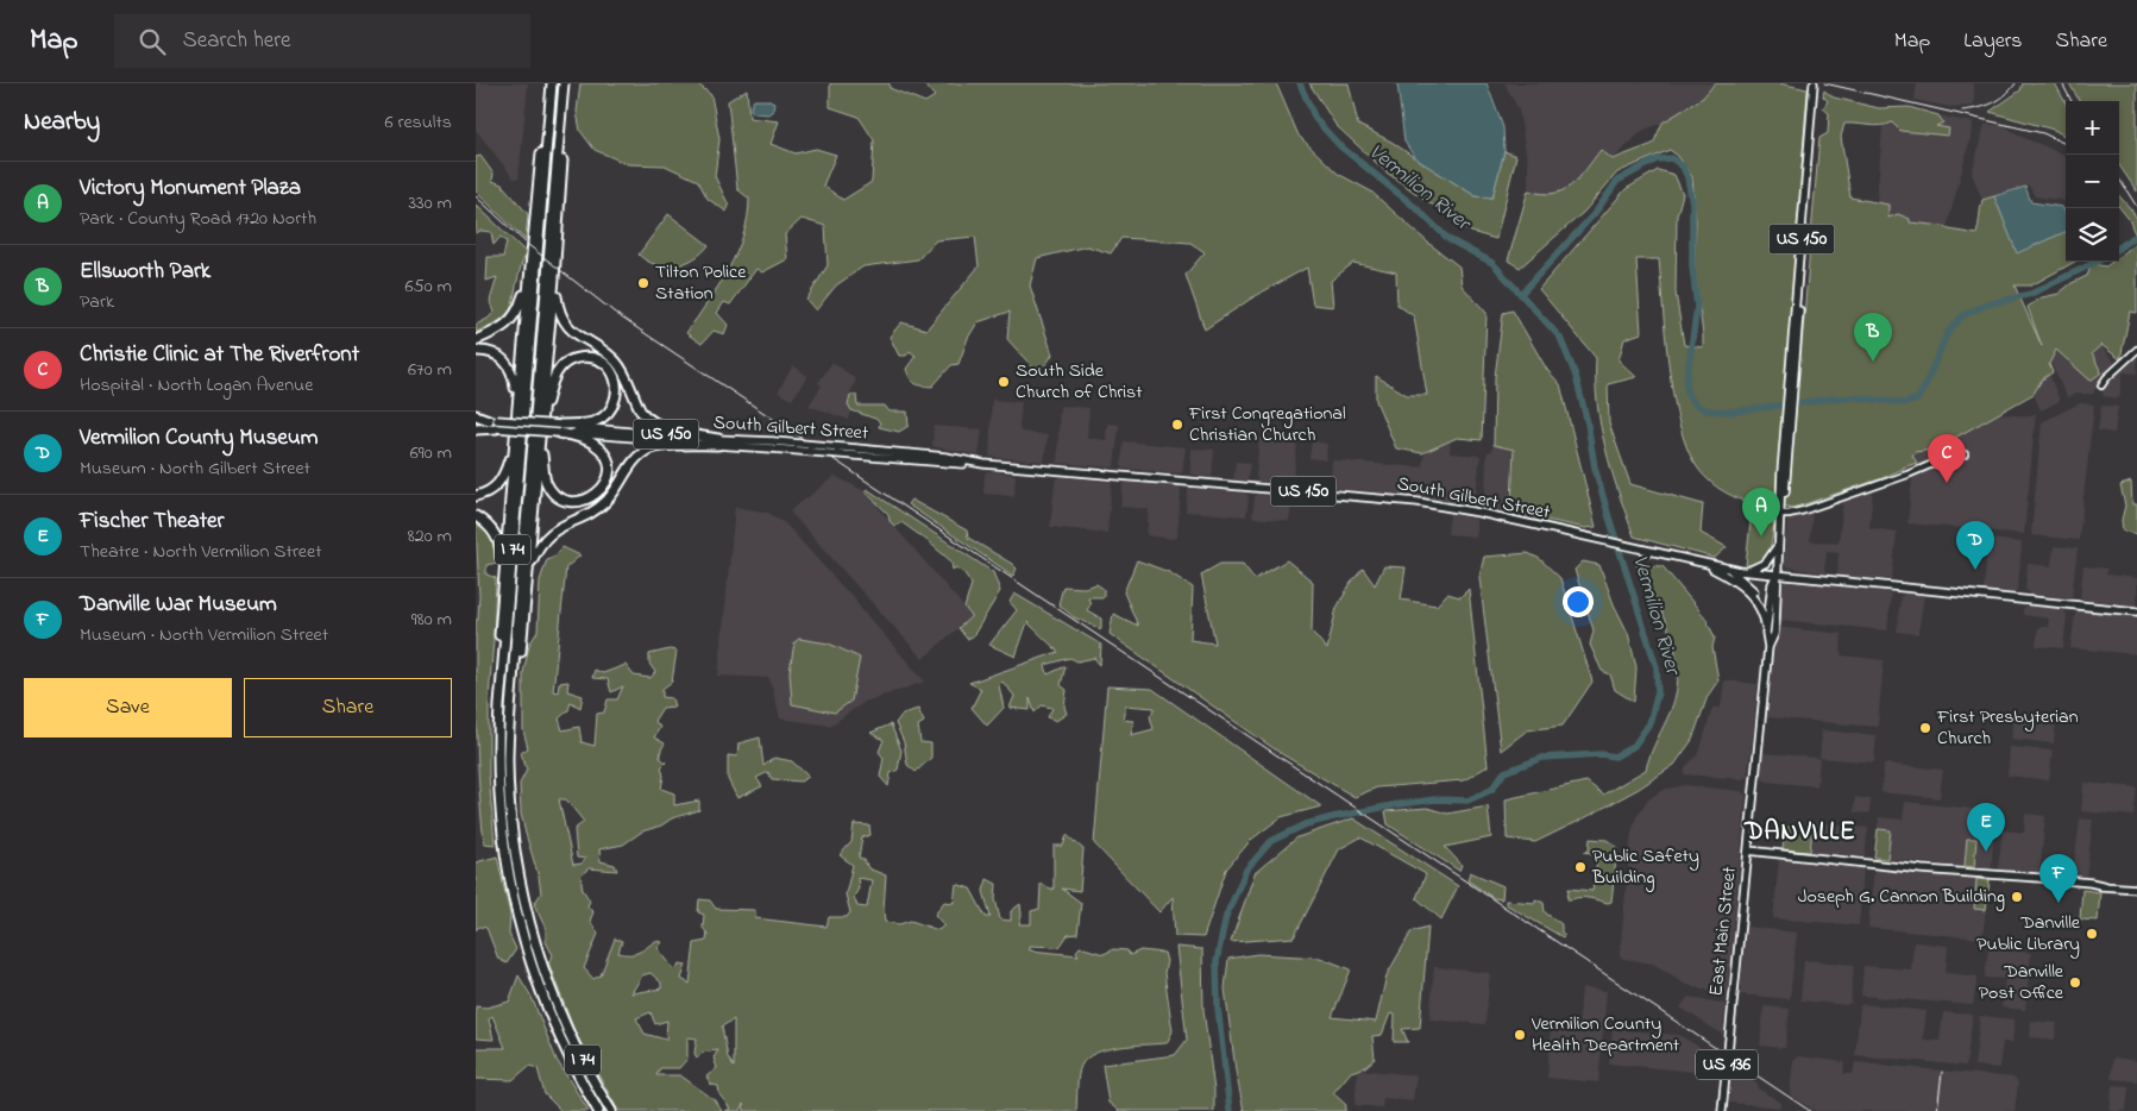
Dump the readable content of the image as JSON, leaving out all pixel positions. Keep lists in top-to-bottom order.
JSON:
{
  "streets": {
    "highway": ["I 74"],
    "main road": [
      "US 150",
      "South Gilbert Street",
      "East Main Street",
      "US 136"
    ]
  },
  "crossings": [
    ["US 150", "South Gilbert Street"],
    ["US 150", "East Main Street"],
    ["South Gilbert Street", "East Main Street"]
  ],
  "districts": ["DANVILLE"],
  "water": ["Vermilion River"],
  "places": [
    "Tilton Police Station",
    "South Side Church of Christ",
    "First Congregational Christian Church",
    "First Presbyterian Church",
    "Public Safety Building",
    "Joseph G. Cannon Building",
    "Danville Public Library",
    "Danville Post Office",
    "Vermilion County Health Department"
  ],
  "page": {
    "header": "Map",
    "search": "Search here",
    "nav": ["Map", "Layers", "Share"],
    "heading": ["Nearby", "6 results"],
    "map_buttons": ["+", "−"],
    "list": [
      {
        "mark": "A",
        "name": "Victory Monument Plaza",
        "note": "Park · County Road 1720 North",
        "value": "330 m"
      },
      {
        "mark": "B",
        "name": "Ellsworth Park",
        "note": "Park",
        "value": "650 m"
      },
      {
        "mark": "C",
        "name": "Christie Clinic at The Riverfront",
        "note": "Hospital · North Logan Avenue",
        "value": "670 m"
      },
      {
        "mark": "D",
        "name": "Vermilion County Museum",
        "note": "Museum · North Gilbert Street",
        "value": "690 m"
      },
      {
        "mark": "E",
        "name": "Fischer Theater",
        "note": "Theatre · North Vermilion Street",
        "value": "820 m"
      },
      {
        "mark": "F",
        "name": "Danville War Museum",
        "note": "Museum · North Vermilion Street",
        "value": "980 m"
      }
    ],
    "pins": [
      "B",
      "C",
      "A",
      "D",
      "E",
      "F"
    ],
    "buttons": ["Save", "Share"]
  }
}
